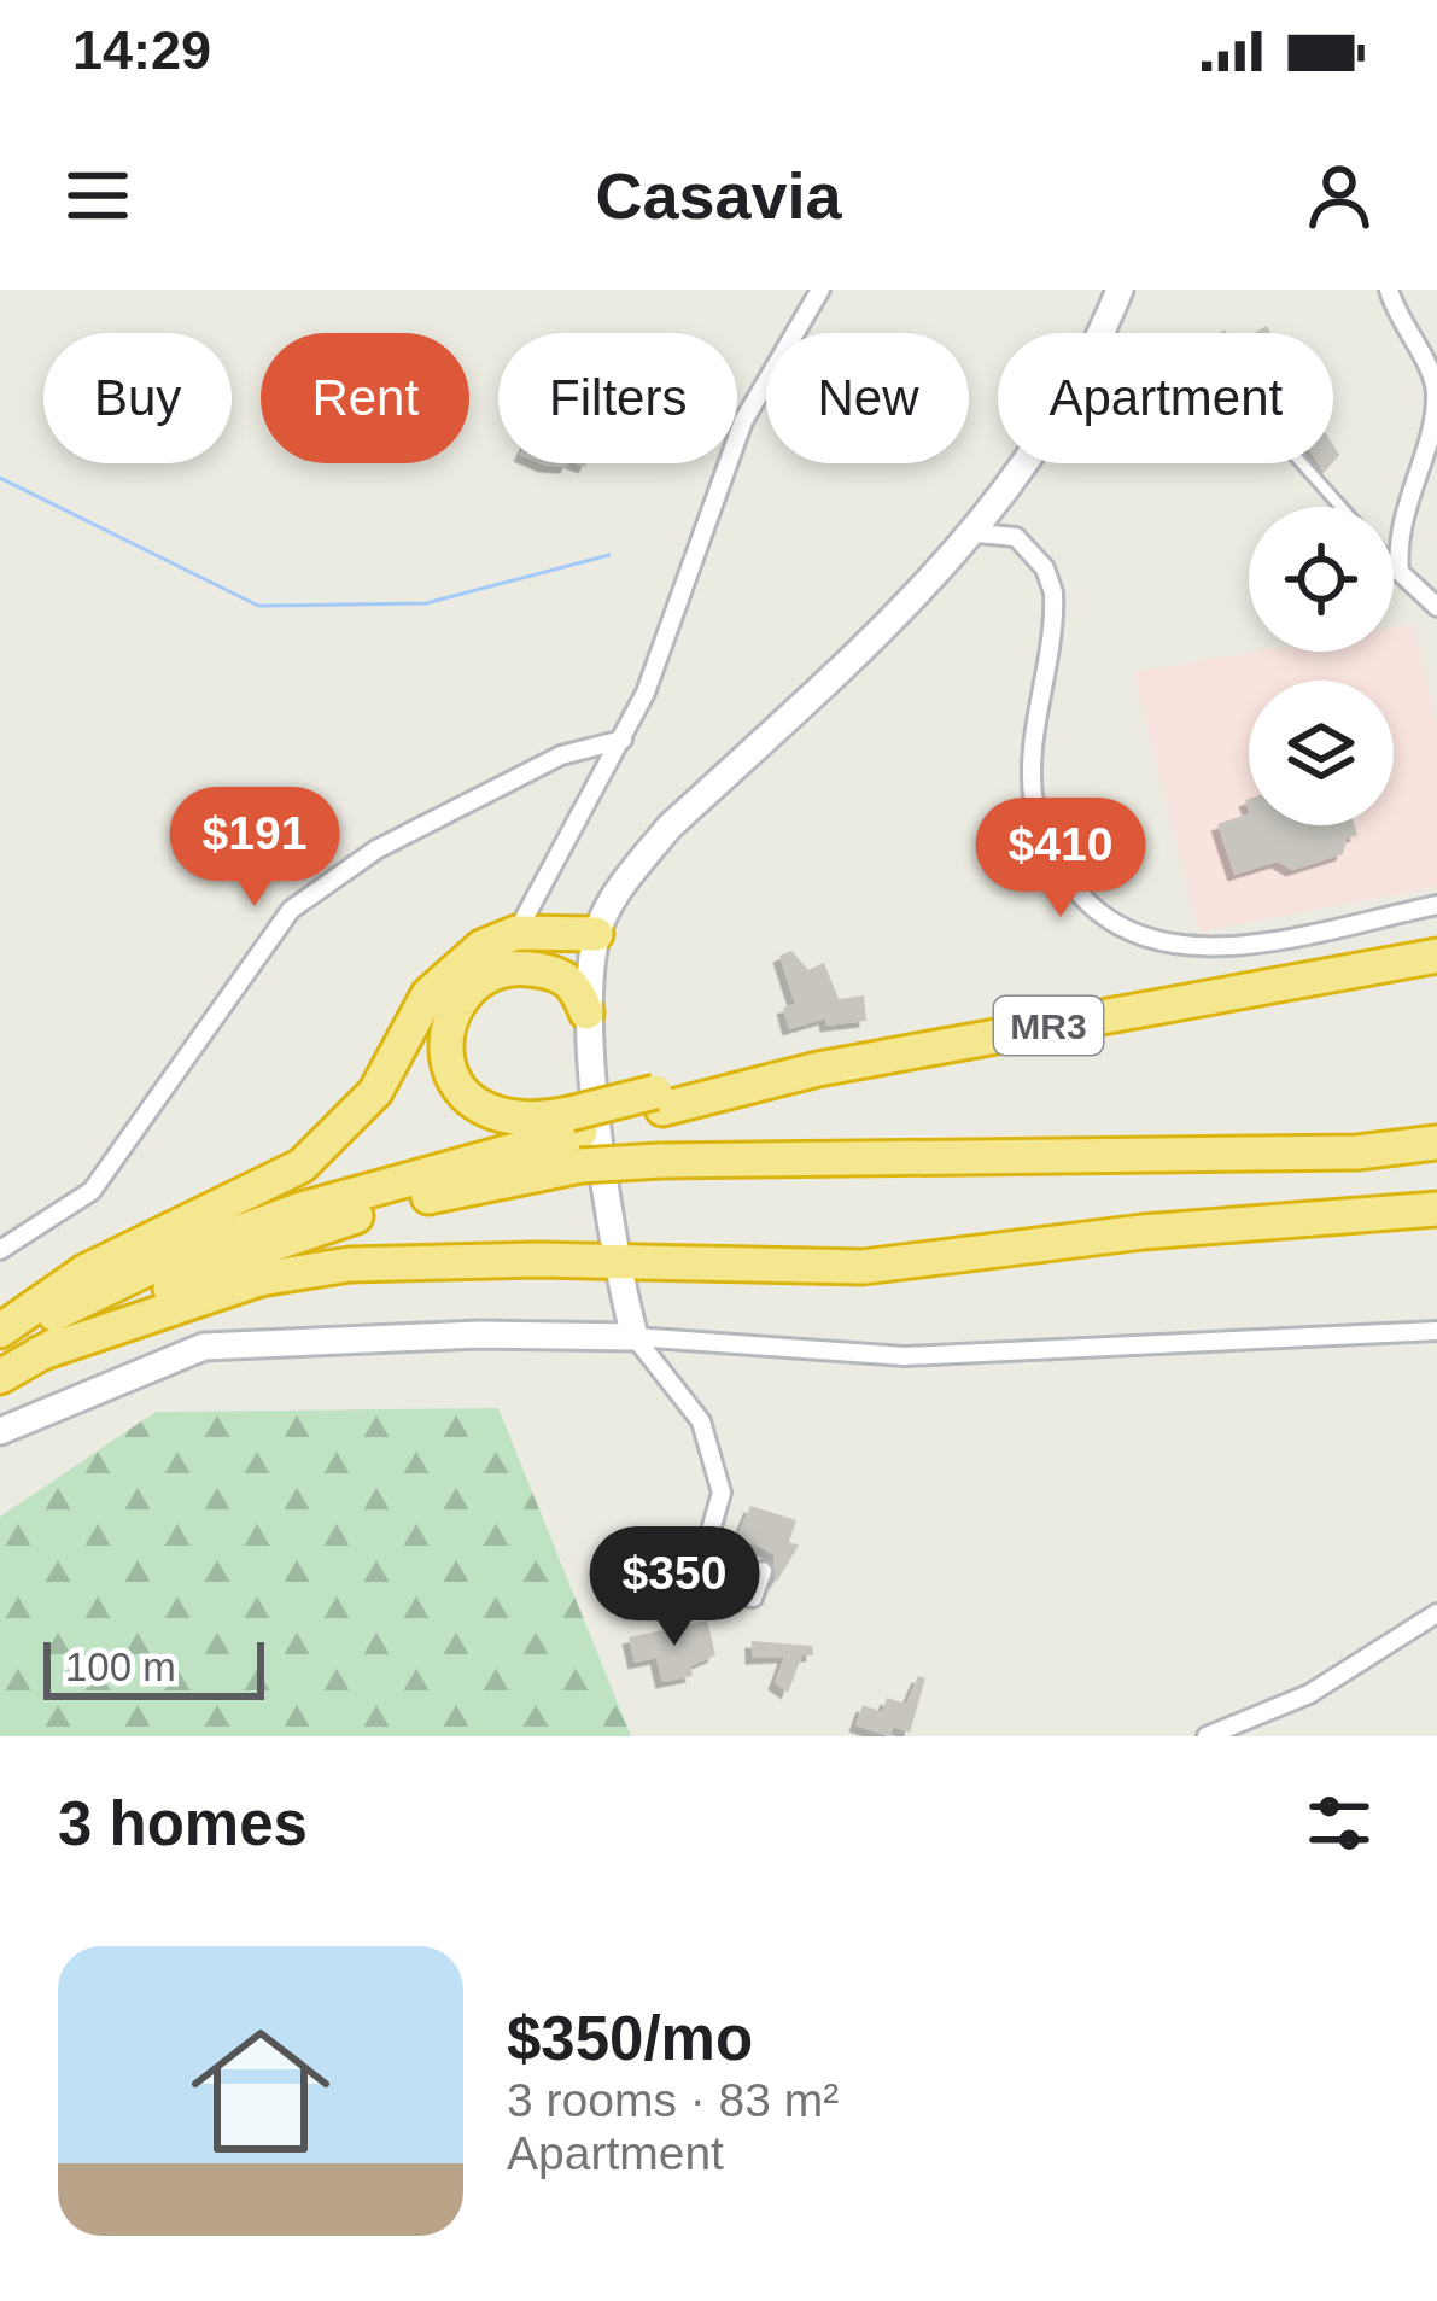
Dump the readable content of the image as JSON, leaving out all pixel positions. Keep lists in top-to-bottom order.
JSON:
{
  "streets": {
    "highway": ["MR3"]
  },
  "scale_bar": "100 m",
  "page": {
    "status": "14:29",
    "header": "Casavia",
    "chip": [
      "Buy",
      "Rent",
      "Filters",
      "New",
      "Apartment"
    ],
    "price": ["$191", "$410", "$350"],
    "scale": "100 m",
    "heading": "3 homes",
    "list": [
      {
        "name": "$350/mo",
        "note": "3 rooms · 83 m² · Apartment"
      }
    ]
  }
}
